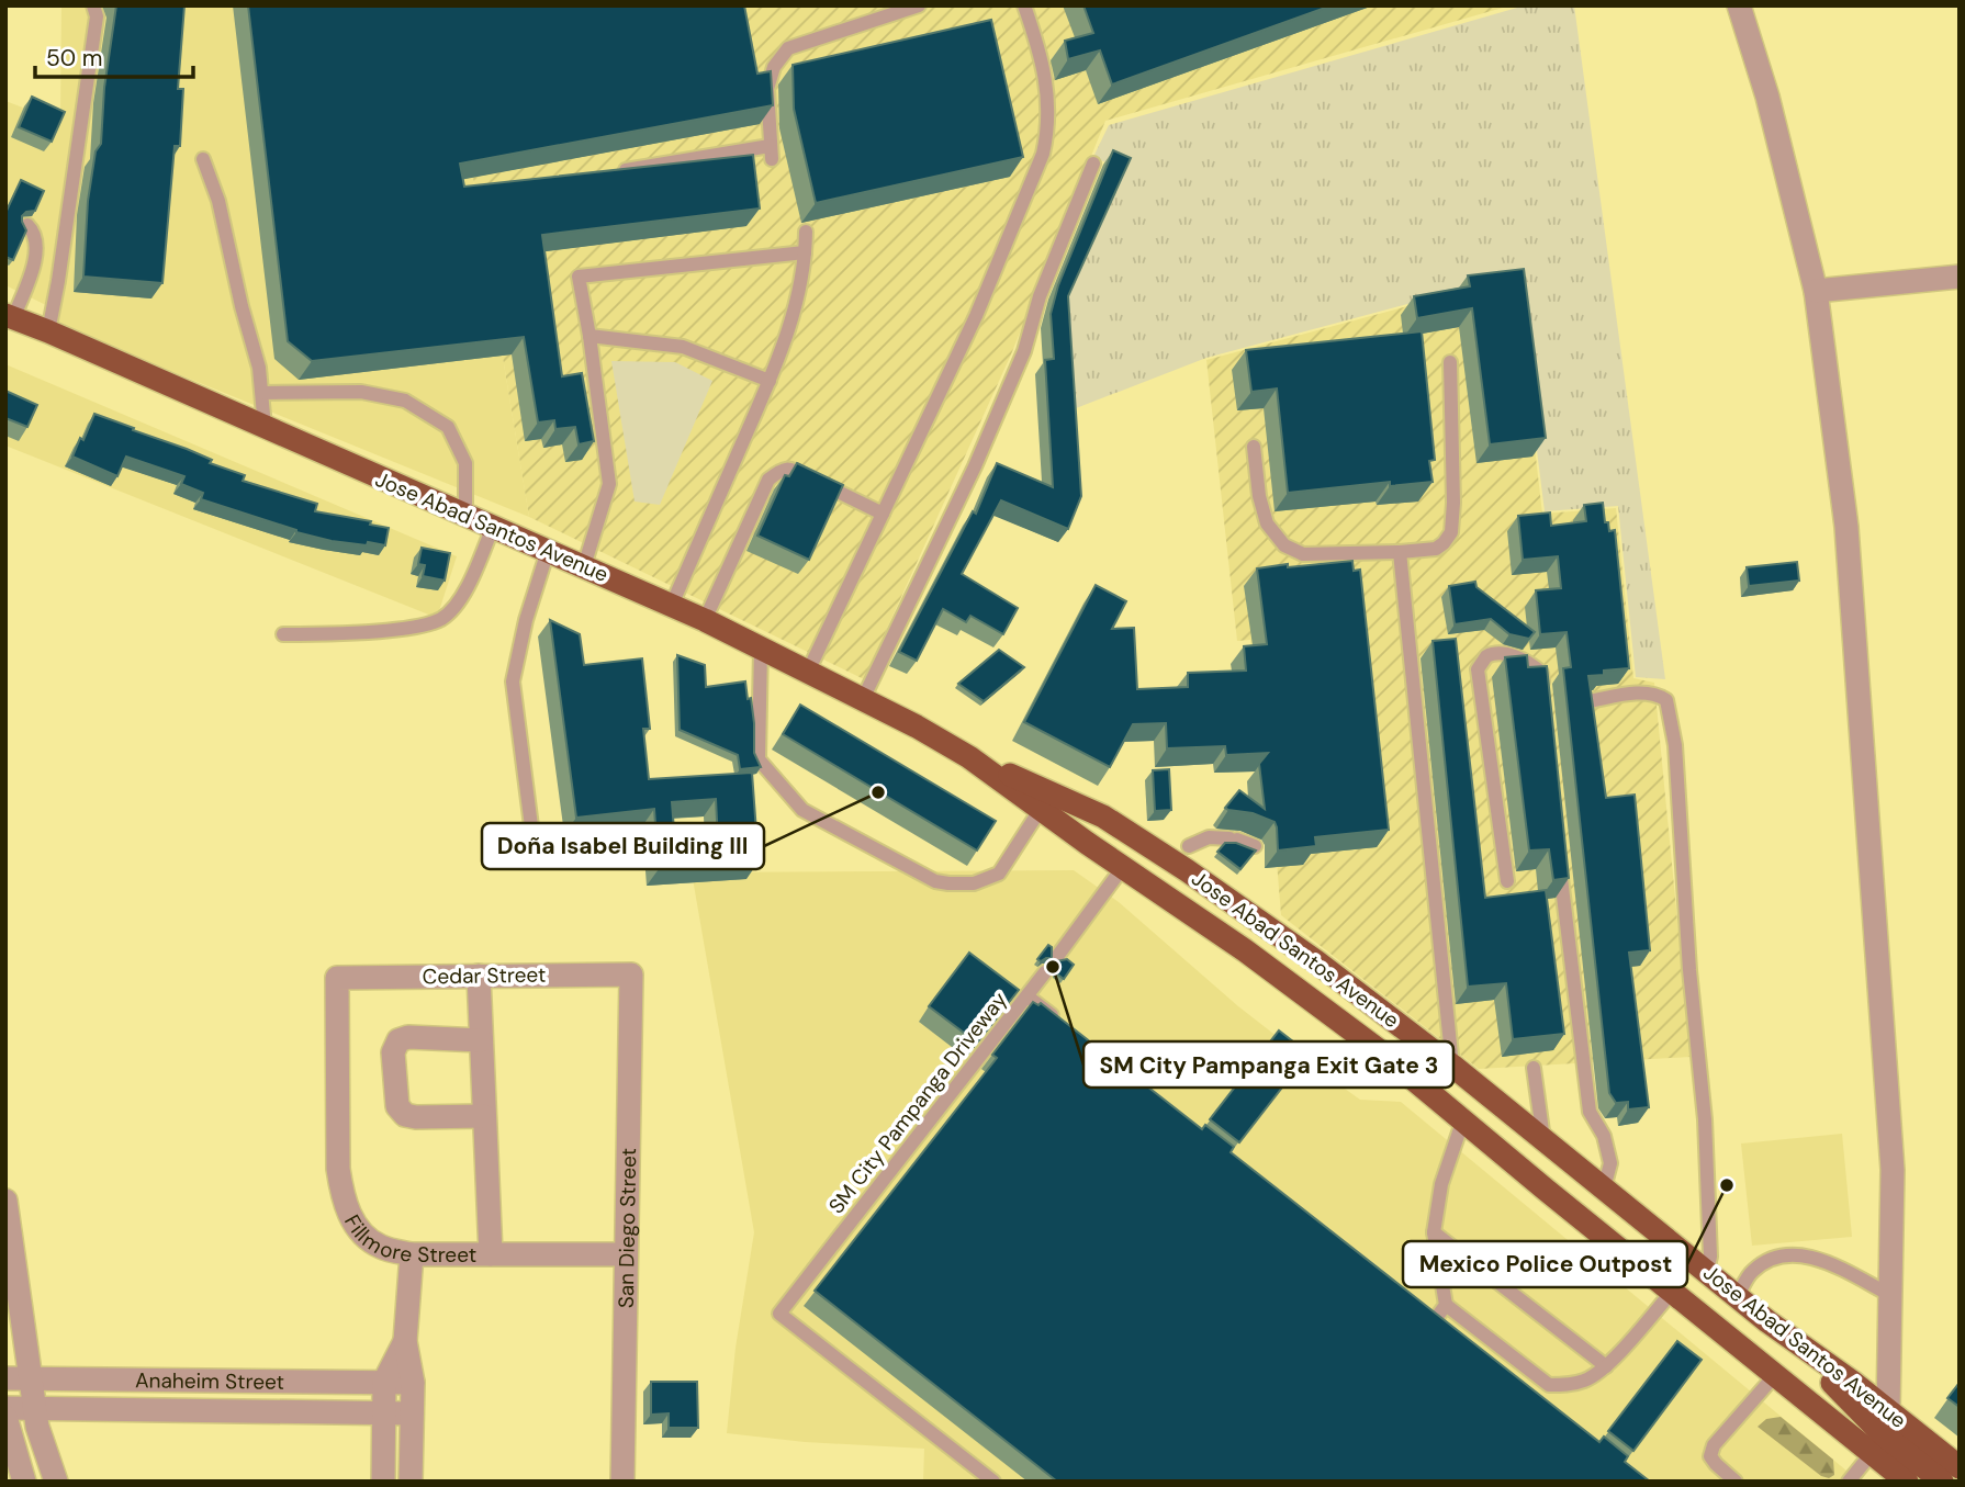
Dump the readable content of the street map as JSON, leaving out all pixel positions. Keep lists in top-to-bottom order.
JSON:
{
  "streets": {
    "highway": ["Jose Abad Santos Avenue"],
    "street": [
      "Cedar Street",
      "San Diego Street",
      "Fillmore Street",
      "Anaheim Street"
    ],
    "lane": ["SM City Pampanga Driveway"]
  },
  "crossings": [
    ["Cedar Street", "San Diego Street"],
    ["Cedar Street", "Fillmore Street"],
    ["San Diego Street", "Fillmore Street"]
  ],
  "places": ["Doña Isabel Building III", "SM City Pampanga Exit Gate 3", "Mexico Police Outpost"],
  "scale_bar": "50 m"
}
